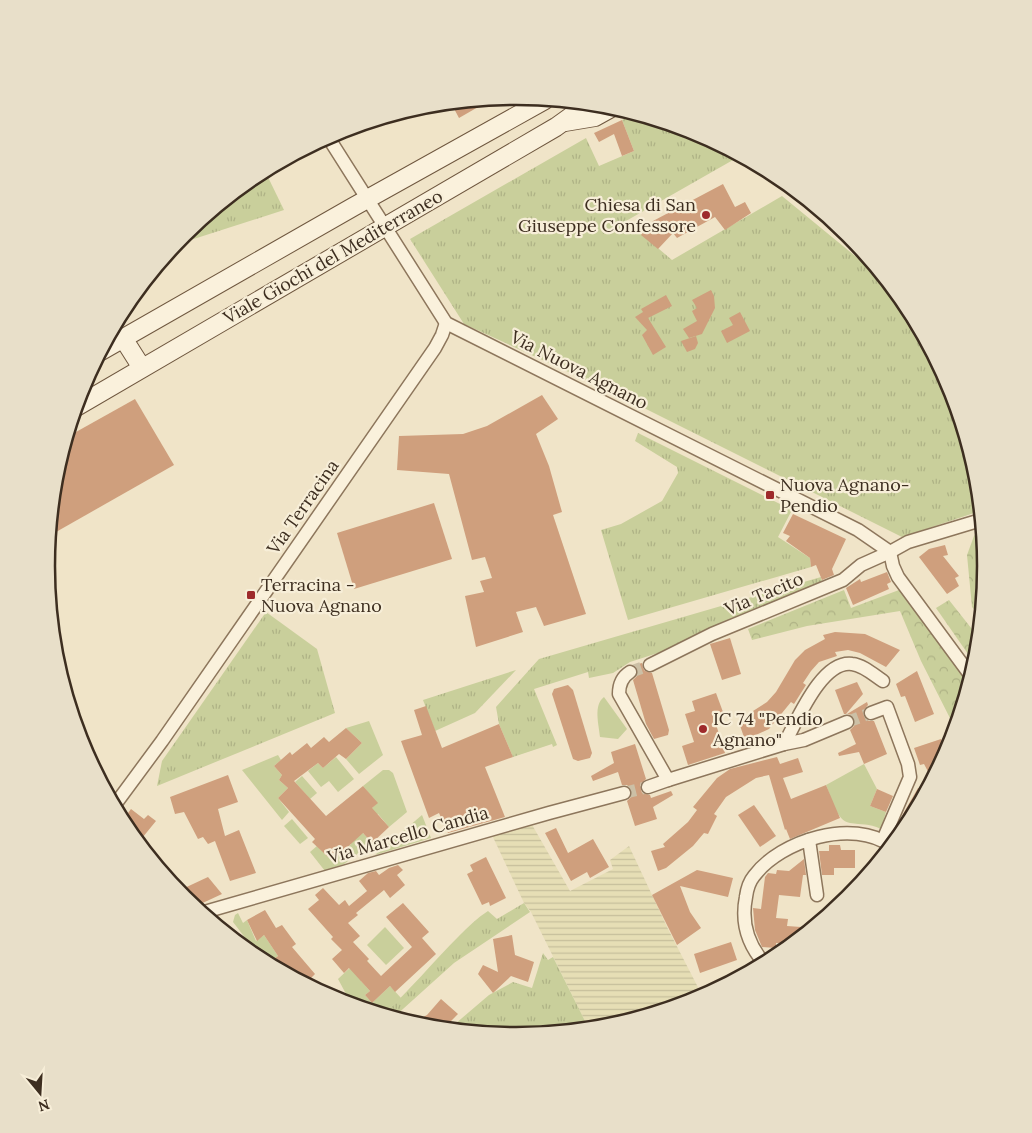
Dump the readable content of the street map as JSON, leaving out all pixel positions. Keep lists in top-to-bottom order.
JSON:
{
  "streets": {
    "main road": ["Viale Giochi del Mediterraneo"],
    "street": [
      "Via Nuova Agnano",
      "Via Terracina",
      "Via Tacito",
      "Via Marcello Candia"
    ]
  },
  "crossings": [
    ["Viale Giochi del Mediterraneo", "Via Nuova Agnano"],
    ["Via Nuova Agnano", "Via Terracina"],
    ["Via Nuova Agnano", "Via Tacito"]
  ],
  "places": {
    "other": ["Chiesa di San Giuseppe Confessore", "IC 74 \"Pendio Agnano\""],
    "transit": ["Nuova Agnano- Pendio", "Terracina - Nuova Agnano"]
  },
  "north": "bottom"
}
